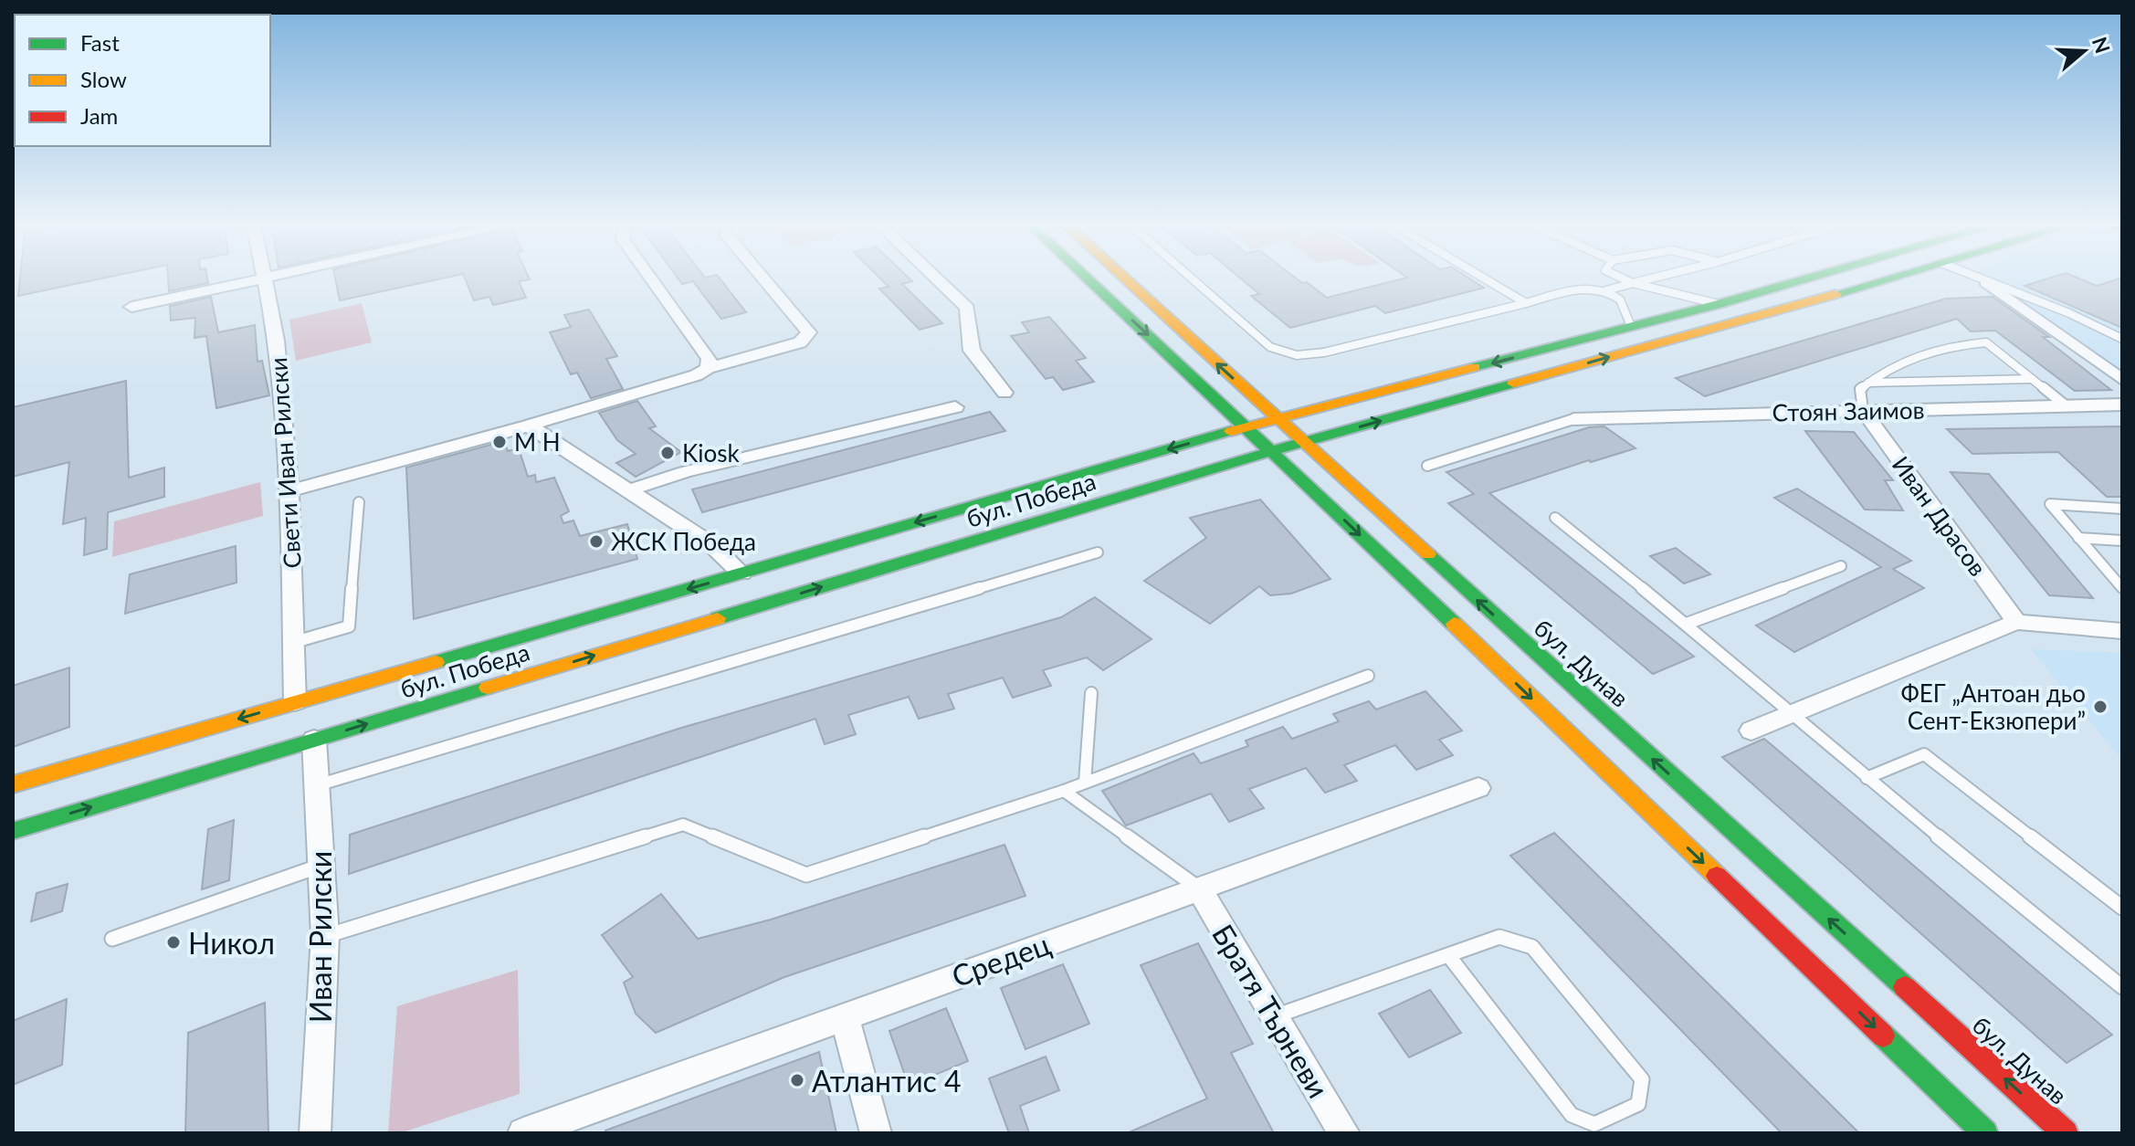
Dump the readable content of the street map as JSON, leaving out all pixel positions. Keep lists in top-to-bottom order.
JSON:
{
  "streets": {
    "main road": ["бул. Победа", "бул. Дунав"],
    "street": [
      "Стоян Заимов",
      "Свети Иван Рилски",
      "Иван Драсов",
      "Иван Рилски",
      "Средец",
      "Братя Търневи"
    ]
  },
  "crossings": [
    ["Стоян Заимов", "Иван Драсов"],
    ["Свети Иван Рилски", "бул. Победа"],
    ["бул. Победа", "бул. Дунав"],
    ["бул. Победа", "Иван Рилски"],
    ["Средец", "Братя Търневи"]
  ],
  "places": [
    "М Н",
    "Kiosk",
    "ЖСК Победа",
    "ФЕГ „Антоан дьо Сент-Екзюпери”",
    "Никол",
    "Атлантис 4"
  ],
  "legend": ["Fast", "Slow", "Jam"],
  "north": "right"
}
